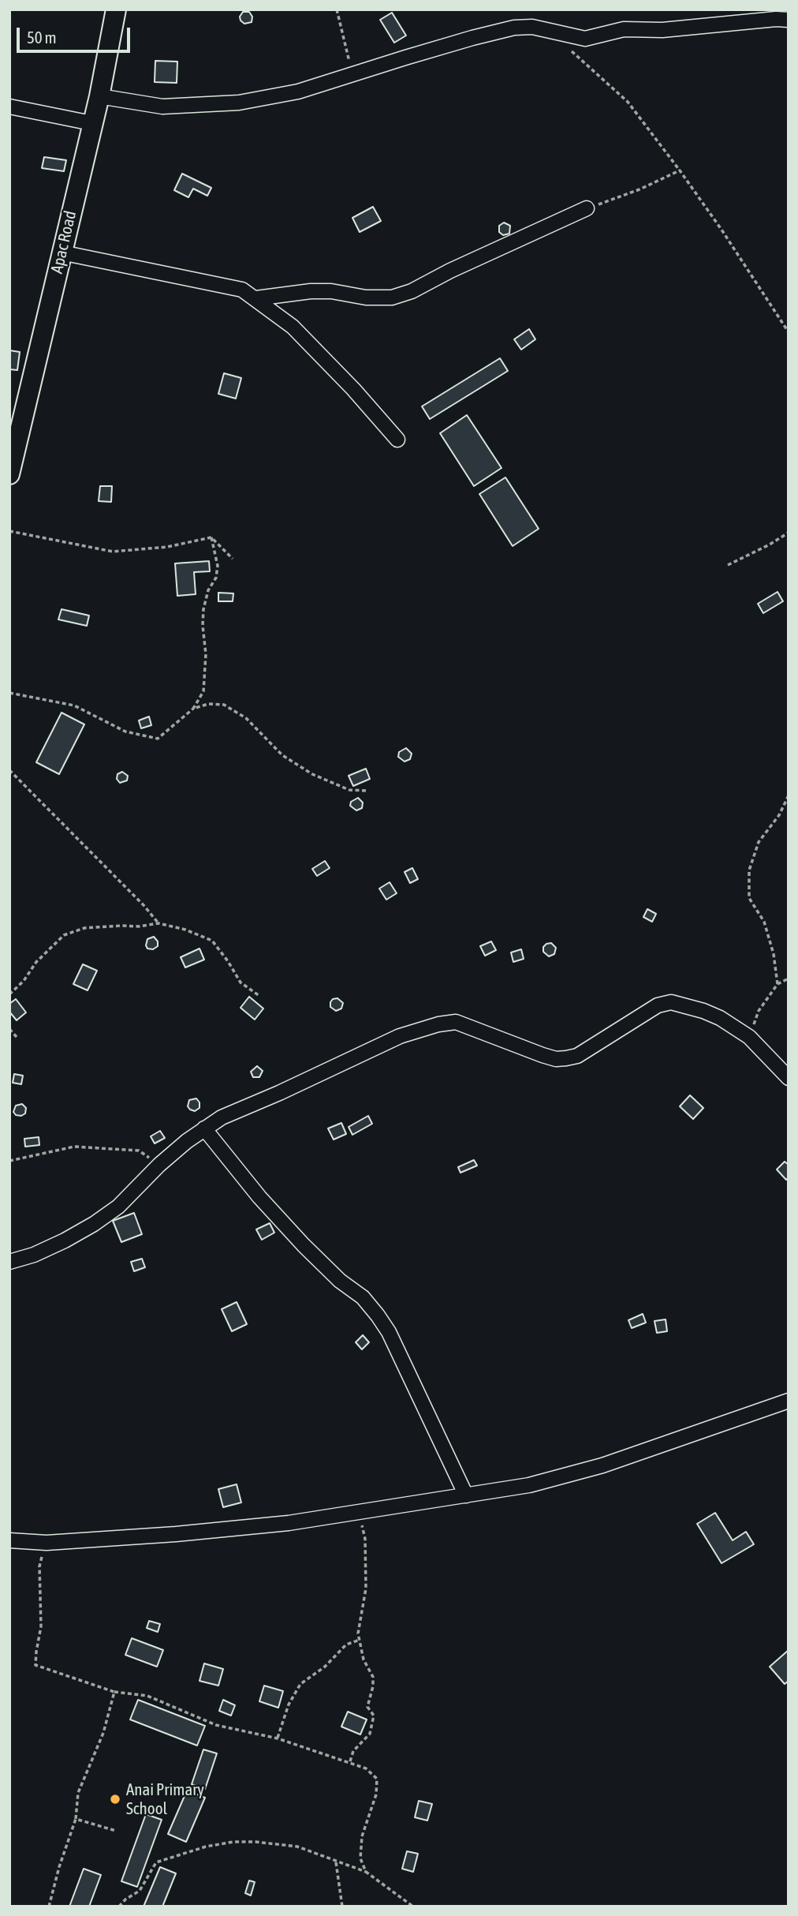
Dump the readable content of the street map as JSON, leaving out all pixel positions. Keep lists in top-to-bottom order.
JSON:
{
  "streets": {
    "main road": ["Apac Road"]
  },
  "places": ["Anai Primary School"],
  "scale_bar": "50 m"
}
